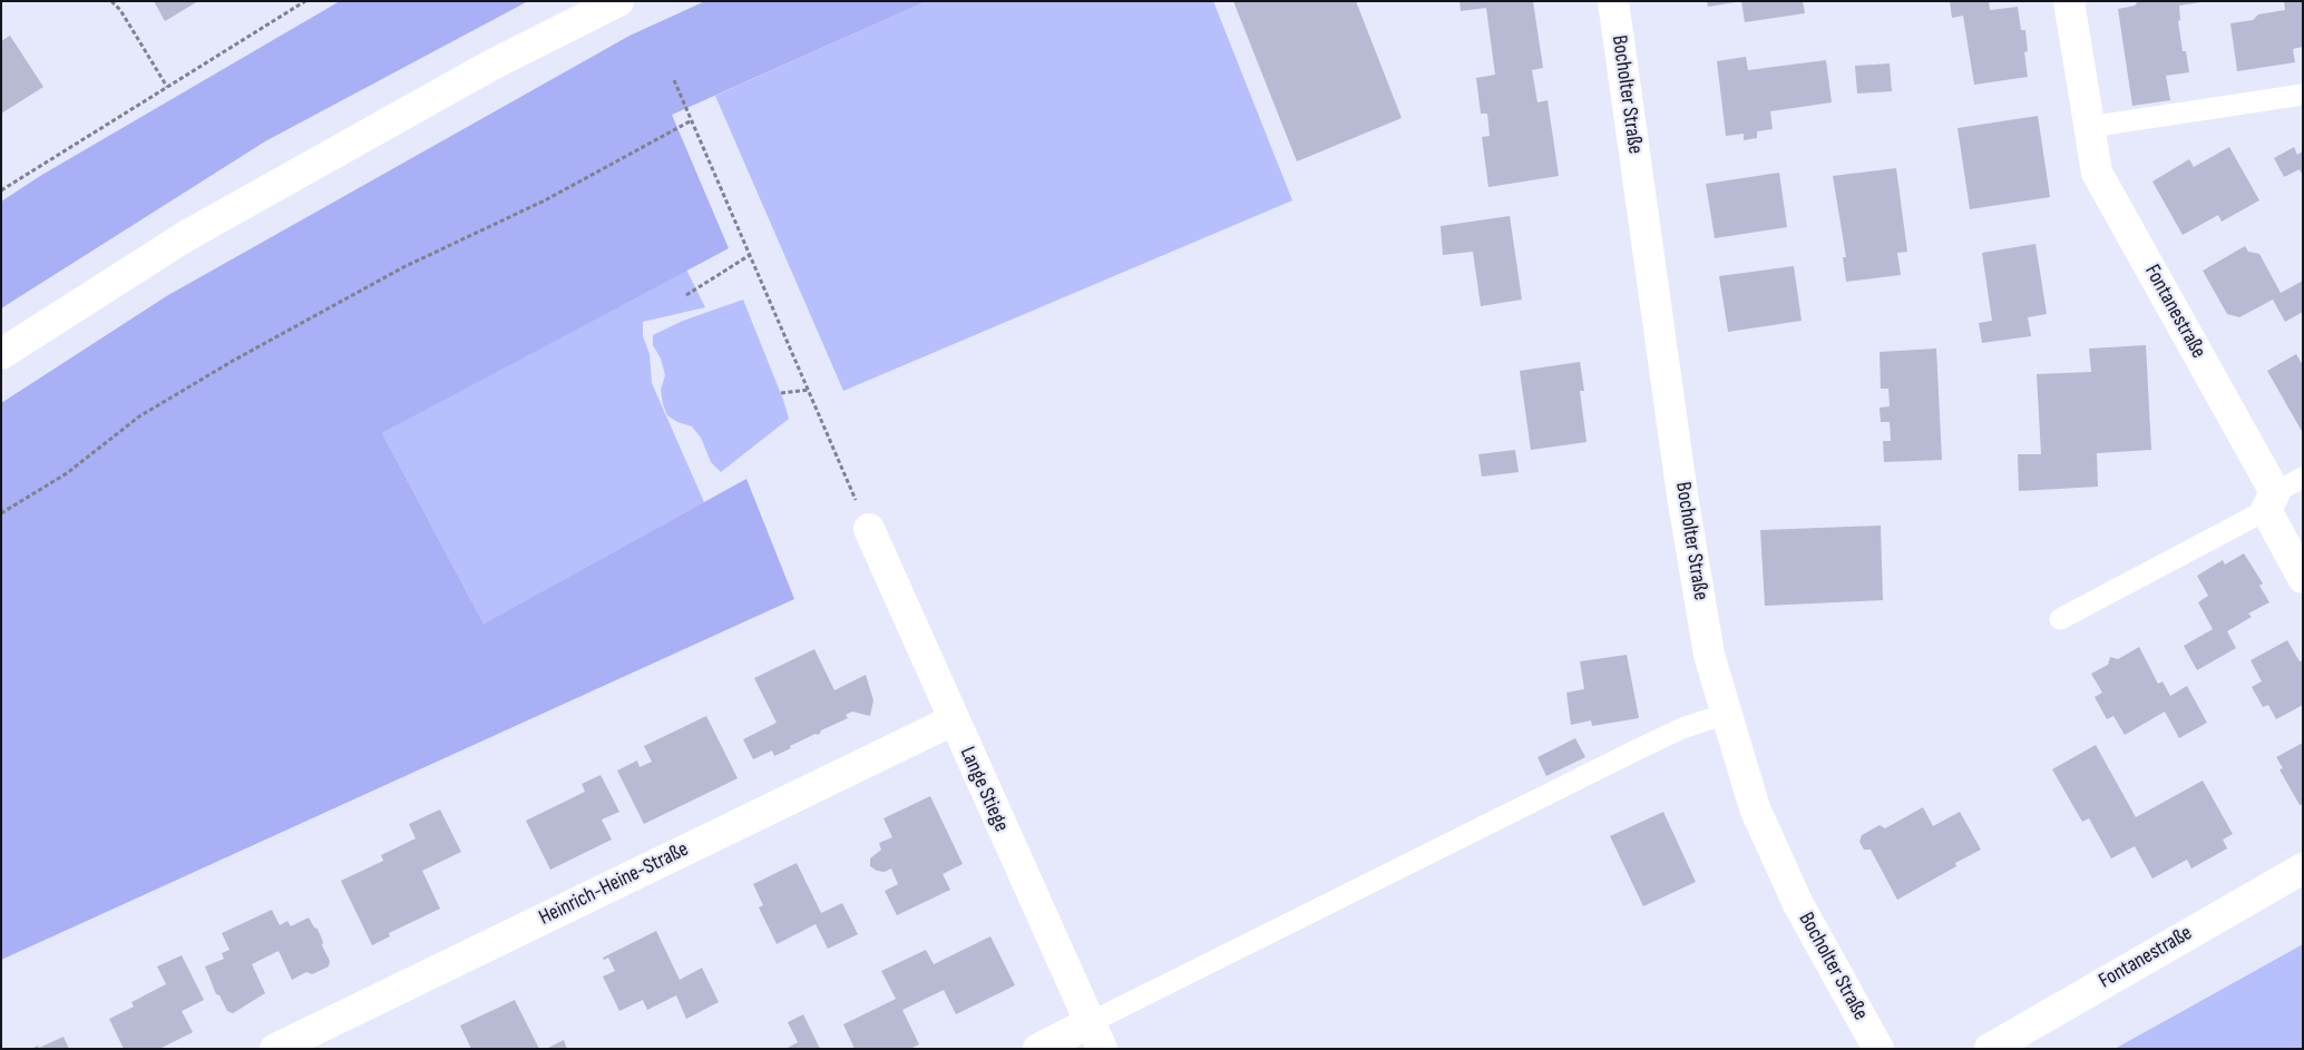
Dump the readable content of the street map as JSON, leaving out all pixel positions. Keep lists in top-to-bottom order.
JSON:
{
  "streets": {
    "street": [
      "Bocholter Straße",
      "Fontanestraße",
      "Lange Stiege",
      "Heinrich-Heine-Straße"
    ]
  },
  "crossings": [
    ["Lange Stiege", "Heinrich-Heine-Straße"]
  ]
}
